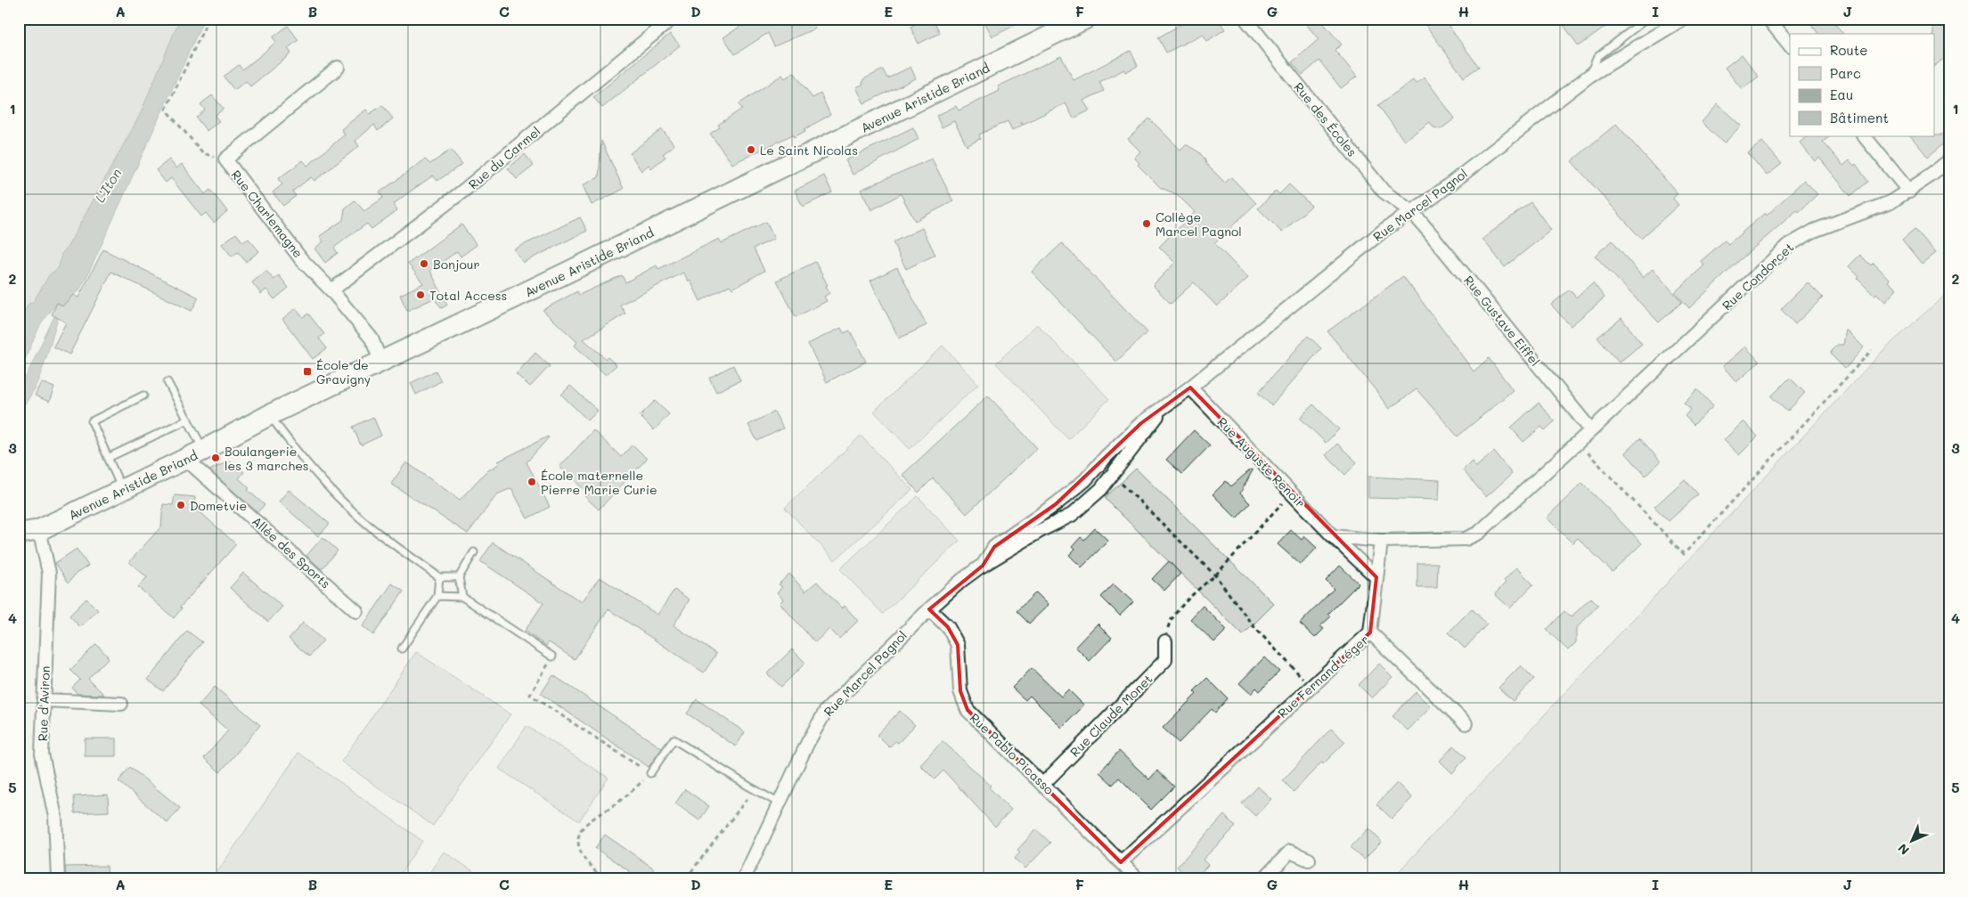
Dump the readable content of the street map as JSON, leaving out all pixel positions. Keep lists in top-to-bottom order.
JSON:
{
  "streets": {
    "main road": ["Avenue Aristide Briand"],
    "street": [
      "Rue des Écoles",
      "Rue du Carmel",
      "Rue Marcel Pagnol",
      "Rue Charlemagne",
      "Rue Condorcet",
      "Rue Gustave Eiffel",
      "Rue Auguste Renoir",
      "Allée des Sports",
      "Rue Fernand Léger",
      "Rue d'Aviron",
      "Rue Claude Monet",
      "Rue Pablo Picasso"
    ]
  },
  "crossings": [
    ["Avenue Aristide Briand", "Rue Charlemagne"],
    ["Avenue Aristide Briand", "Allée des Sports"],
    ["Avenue Aristide Briand", "Rue d'Aviron"],
    ["Rue des Écoles", "Rue Marcel Pagnol"],
    ["Rue des Écoles", "Rue Gustave Eiffel"],
    ["Rue du Carmel", "Rue Charlemagne"],
    ["Rue Marcel Pagnol", "Rue Gustave Eiffel"],
    ["Rue Marcel Pagnol", "Rue Auguste Renoir"],
    ["Rue Marcel Pagnol", "Rue Pablo Picasso"],
    ["Rue Condorcet", "Rue Gustave Eiffel"],
    ["Rue Auguste Renoir", "Rue Fernand Léger"],
    ["Rue Fernand Léger", "Rue Pablo Picasso"],
    ["Rue Claude Monet", "Rue Pablo Picasso"]
  ],
  "water": ["L'Iton"],
  "places": {
    "other": [
      "Le Saint Nicolas",
      "Collège Marcel Pagnol",
      "Bonjour",
      "Total Access",
      "Boulangerie les 3 marches",
      "École maternelle Pierre Marie Curie",
      "Dometvie"
    ],
    "transit": ["École de Gravigny"]
  },
  "legend": [
    "Route",
    "Parc",
    "Eau",
    "Bâtiment"
  ],
  "north": "bottom left",
  "grid": {
    "columns": [
      "A",
      "B",
      "C",
      "D",
      "E",
      "F",
      "G",
      "H",
      "I",
      "J"
    ],
    "rows": [
      "1",
      "2",
      "3",
      "4",
      "5"
    ]
  }
}
